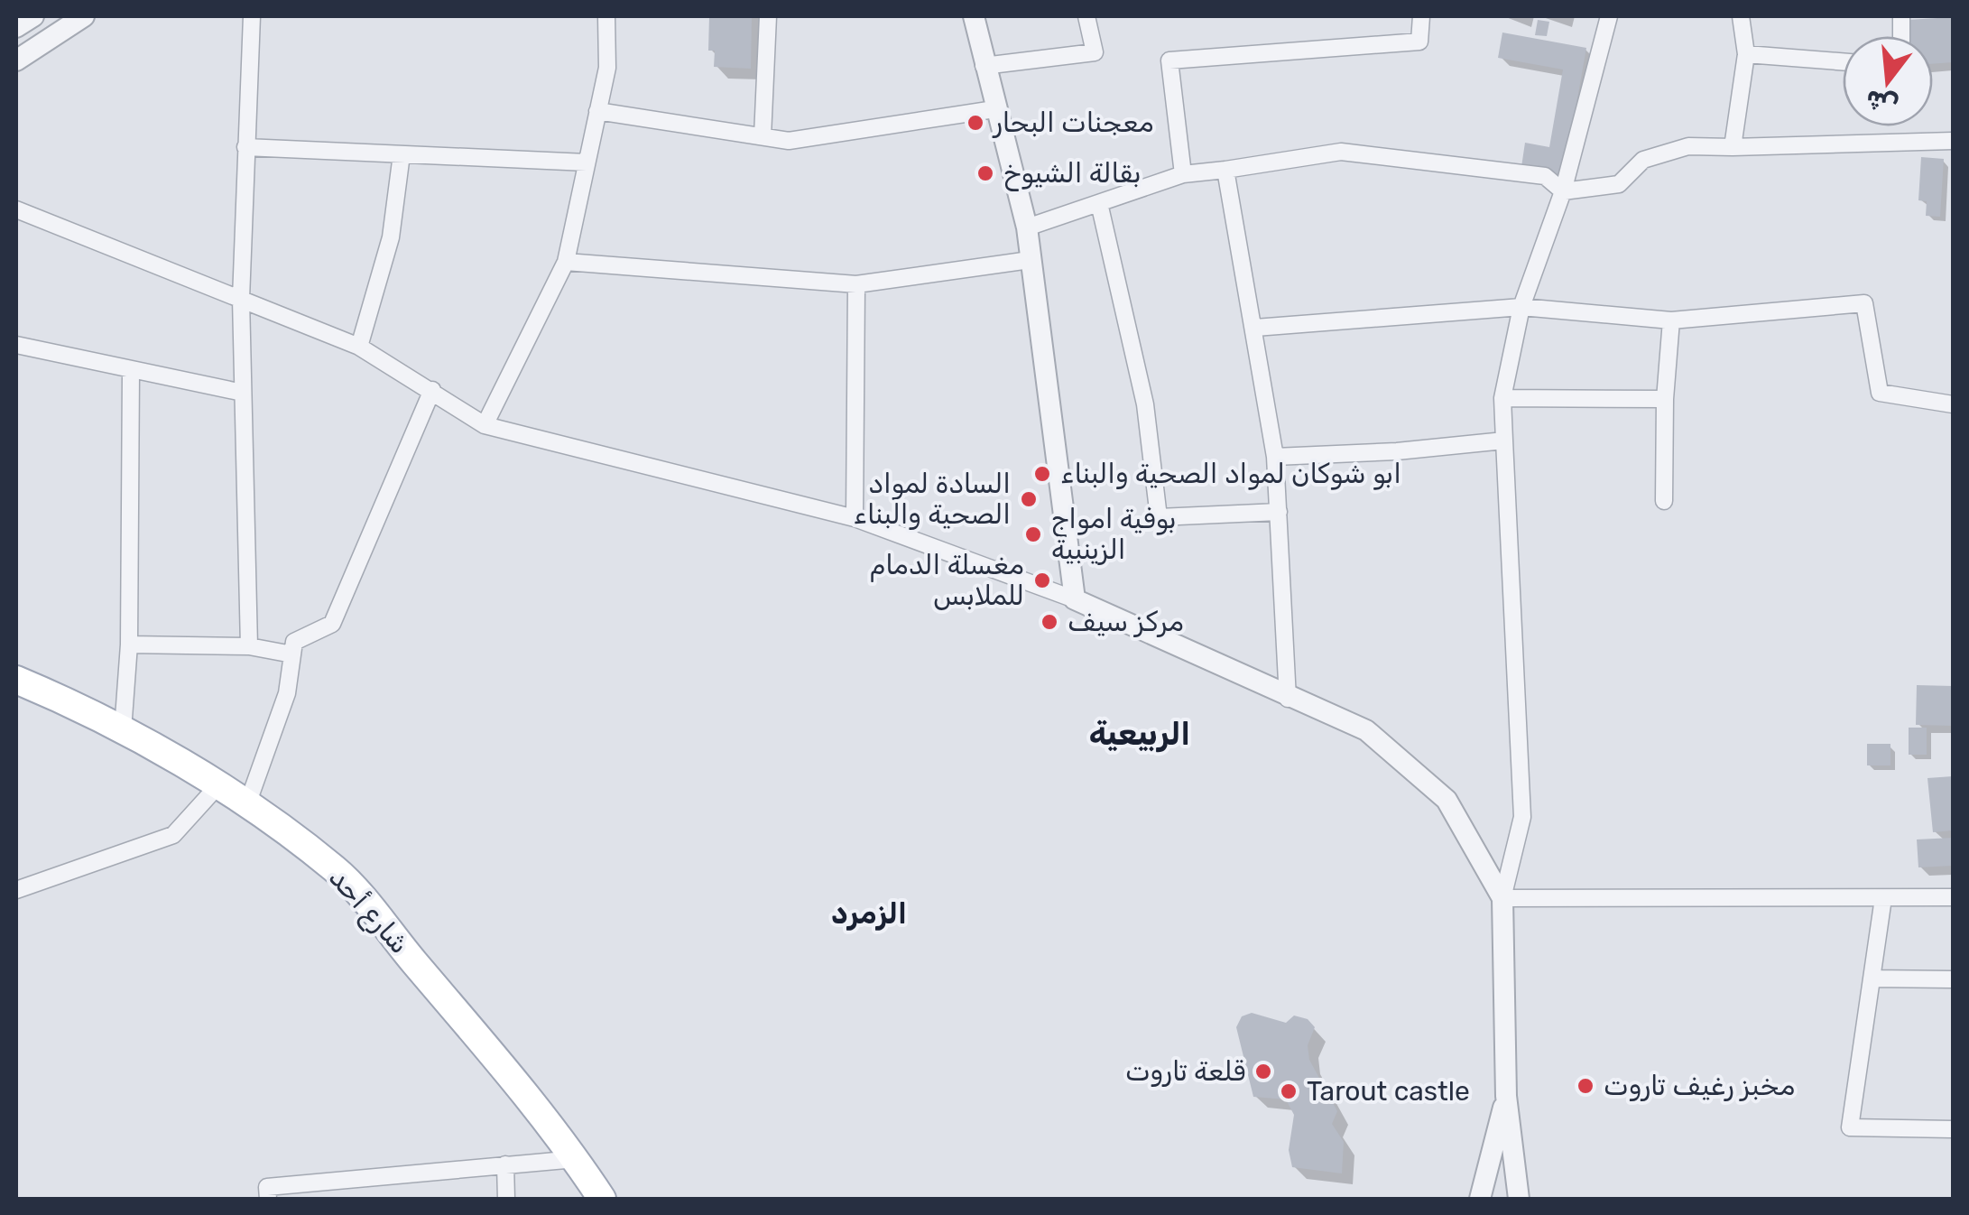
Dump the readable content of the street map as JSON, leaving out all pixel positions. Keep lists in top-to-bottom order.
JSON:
{
  "streets": {
    "main road": ["شارع أحد"]
  },
  "districts": ["الربيعية", "الزمرد"],
  "places": [
    "معجنات البحار",
    "بقالة الشيوخ",
    "ابو شوكان لمواد الصحية والبناء",
    "السادة لمواد الصحية والبناء",
    "بوفية امواج الزينبية",
    "مغسلة الدمام للملابس",
    "مركز سيف",
    "قلعة تاروت",
    "مخبز رغيف تاروت",
    "Tarout castle"
  ],
  "north": "bottom"
}
